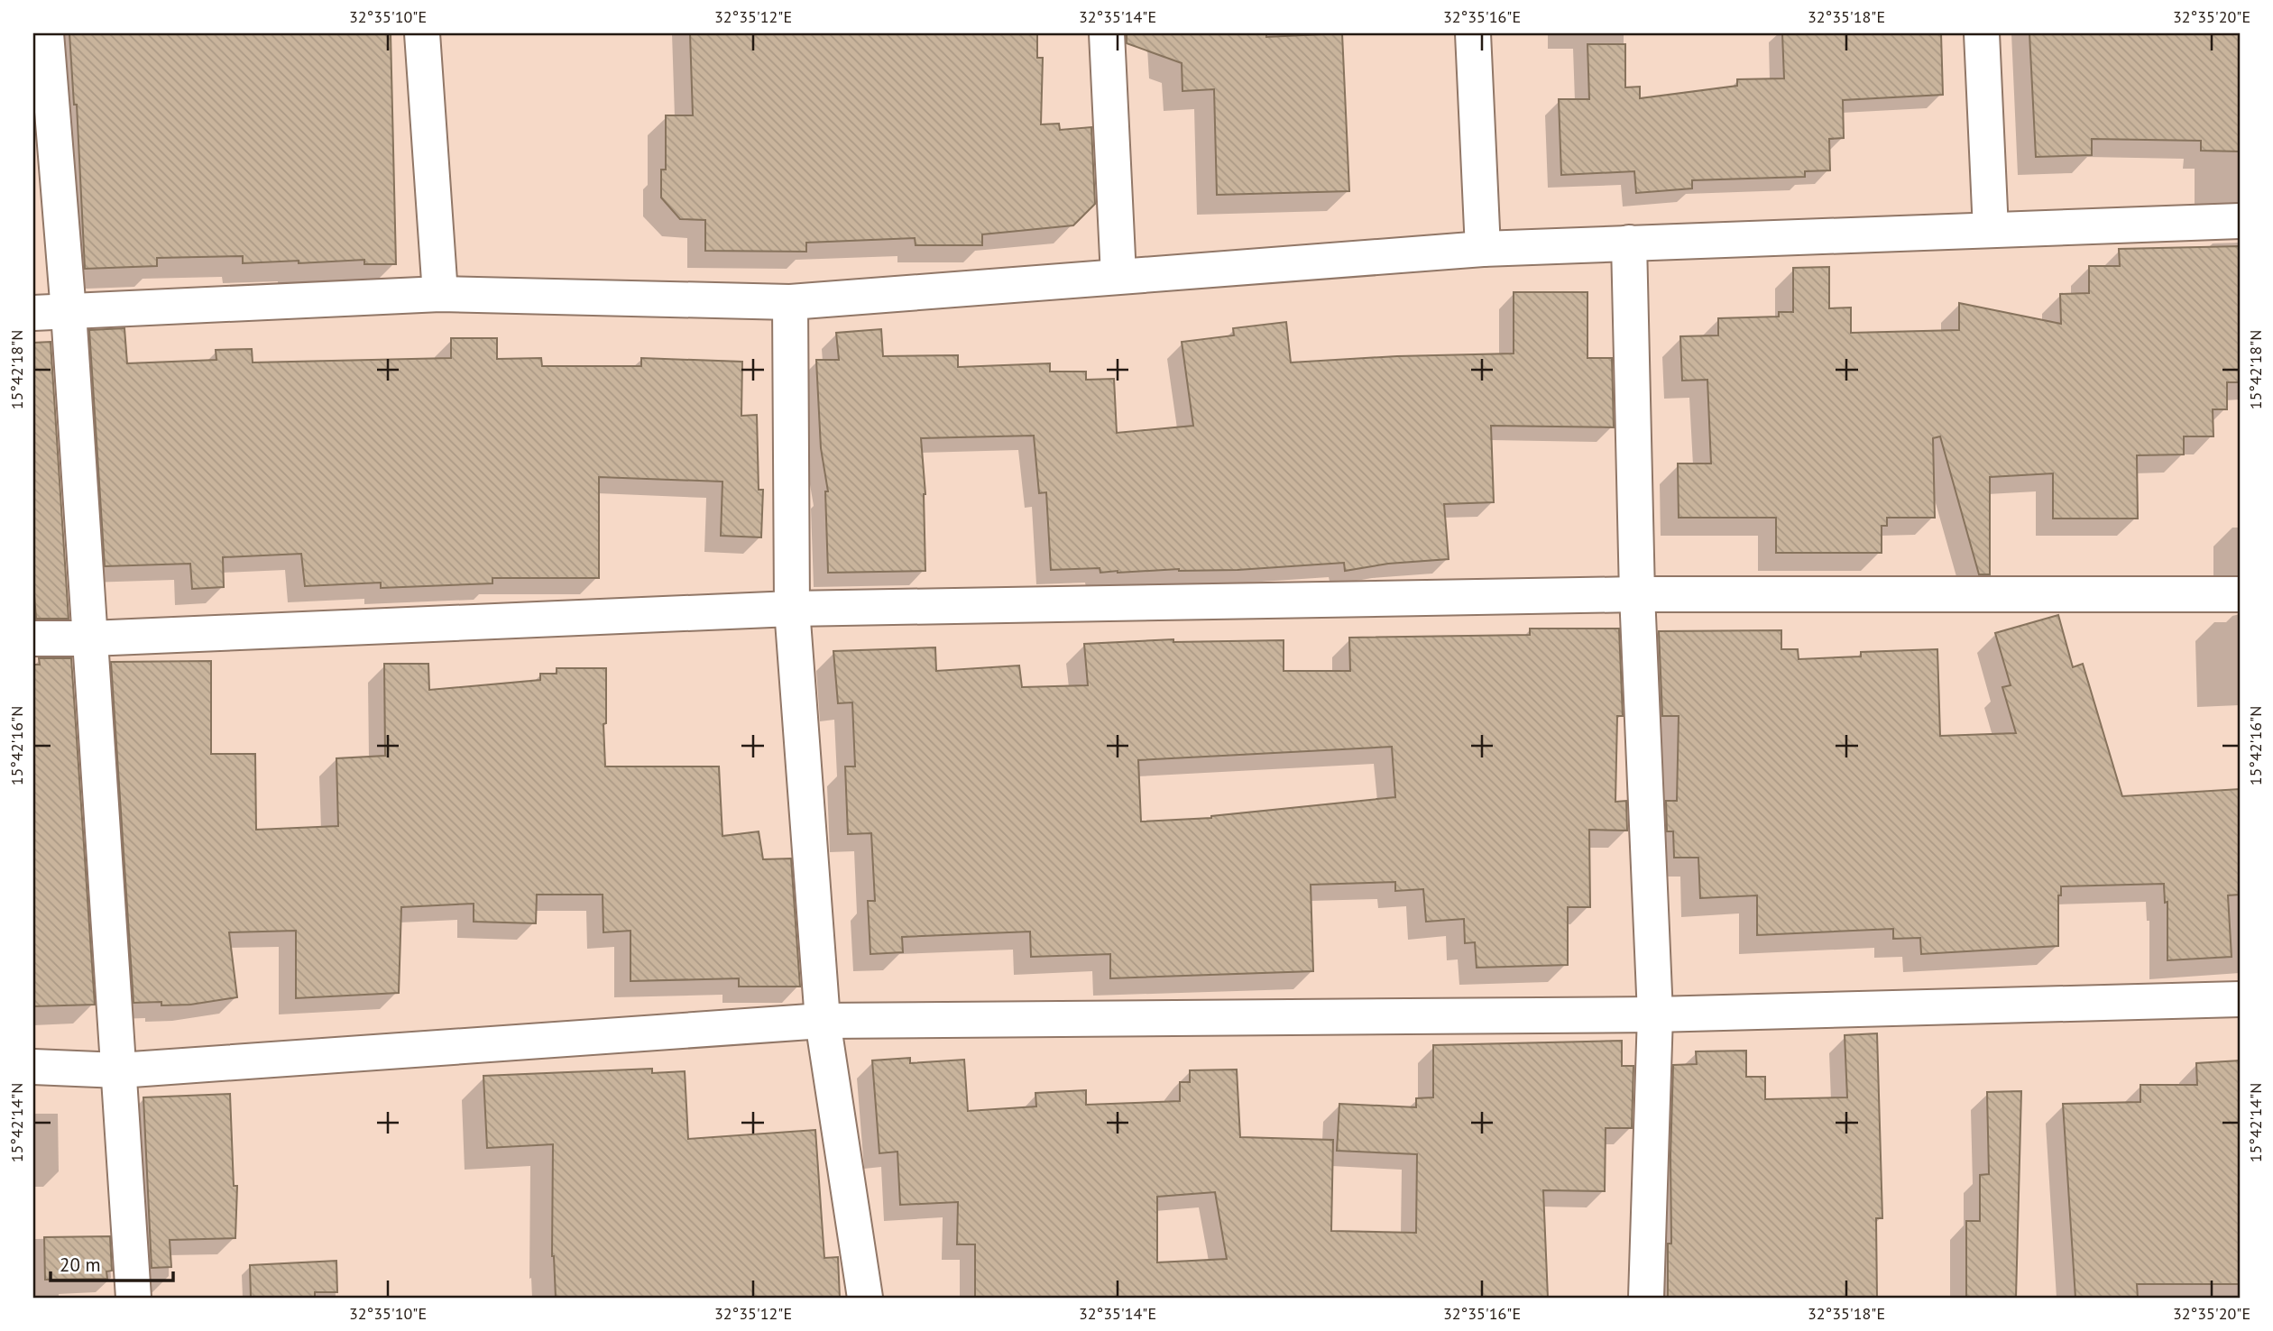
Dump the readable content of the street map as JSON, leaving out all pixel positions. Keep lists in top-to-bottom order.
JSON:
{
  "scale_bar": "20 m",
  "coordinates": [
    "32°35'10\"E",
    "32°35'12\"E",
    "32°35'14\"E",
    "32°35'16\"E",
    "32°35'18\"E",
    "32°35'20\"E",
    "15°42'18\"N",
    "15°42'16\"N",
    "15°42'14\"N"
  ]
}
